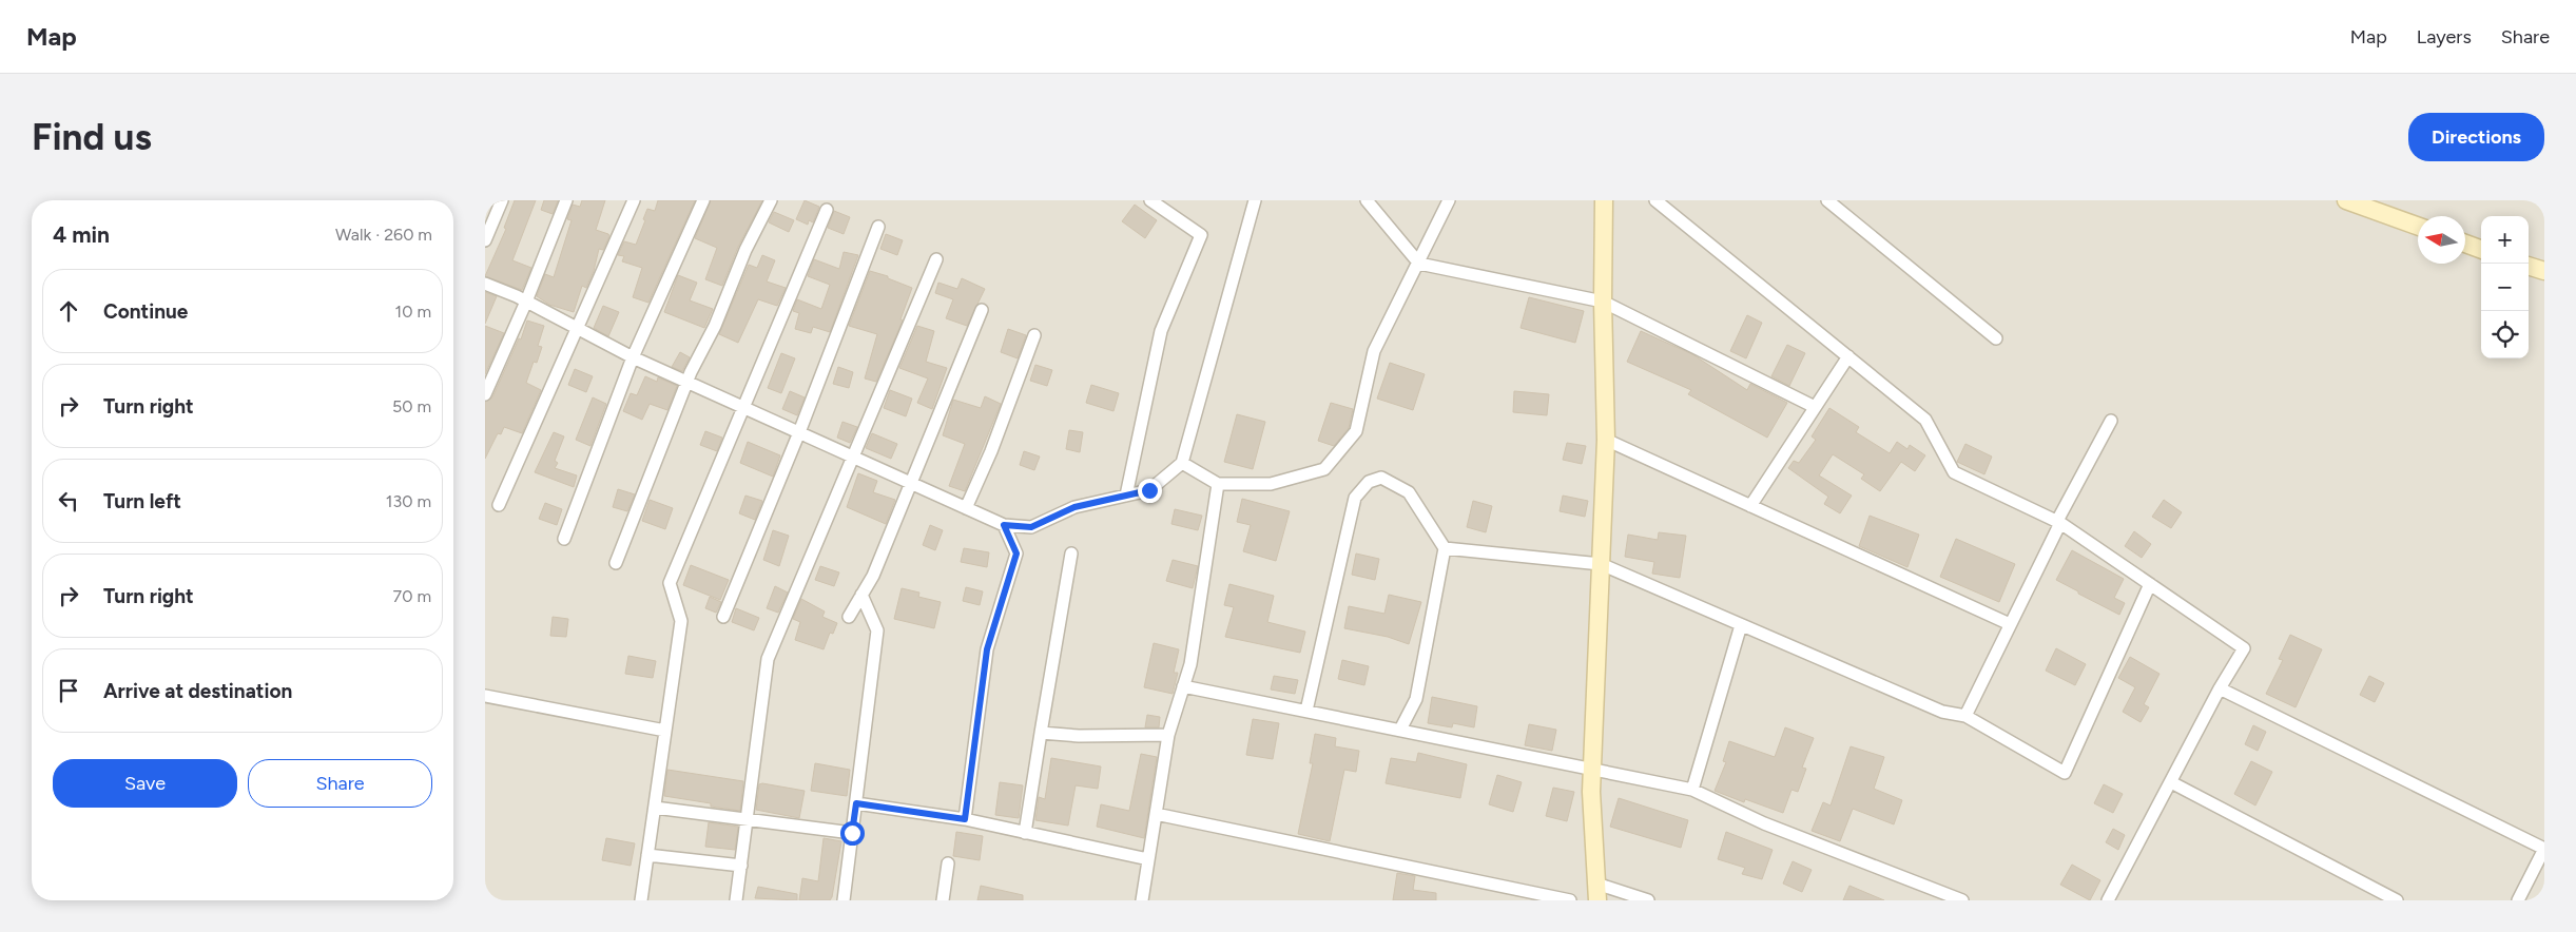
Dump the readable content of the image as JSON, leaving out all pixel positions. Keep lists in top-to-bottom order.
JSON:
{
  "north": "left",
  "page": {
    "header": "Map",
    "nav": ["Map", "Layers", "Share"],
    "buttons": [
      "Directions",
      ["Save", "Share"]
    ],
    "title": "Find us",
    "heading": ["4 min", "Walk · 260 m"],
    "map_buttons": ["+", "−"],
    "list": [
      ["Continue", "10 m"],
      ["Turn right", "50 m"],
      ["Turn left", "130 m"],
      ["Turn right", "70 m"],
      "Arrive at destination"
    ]
  }
}
